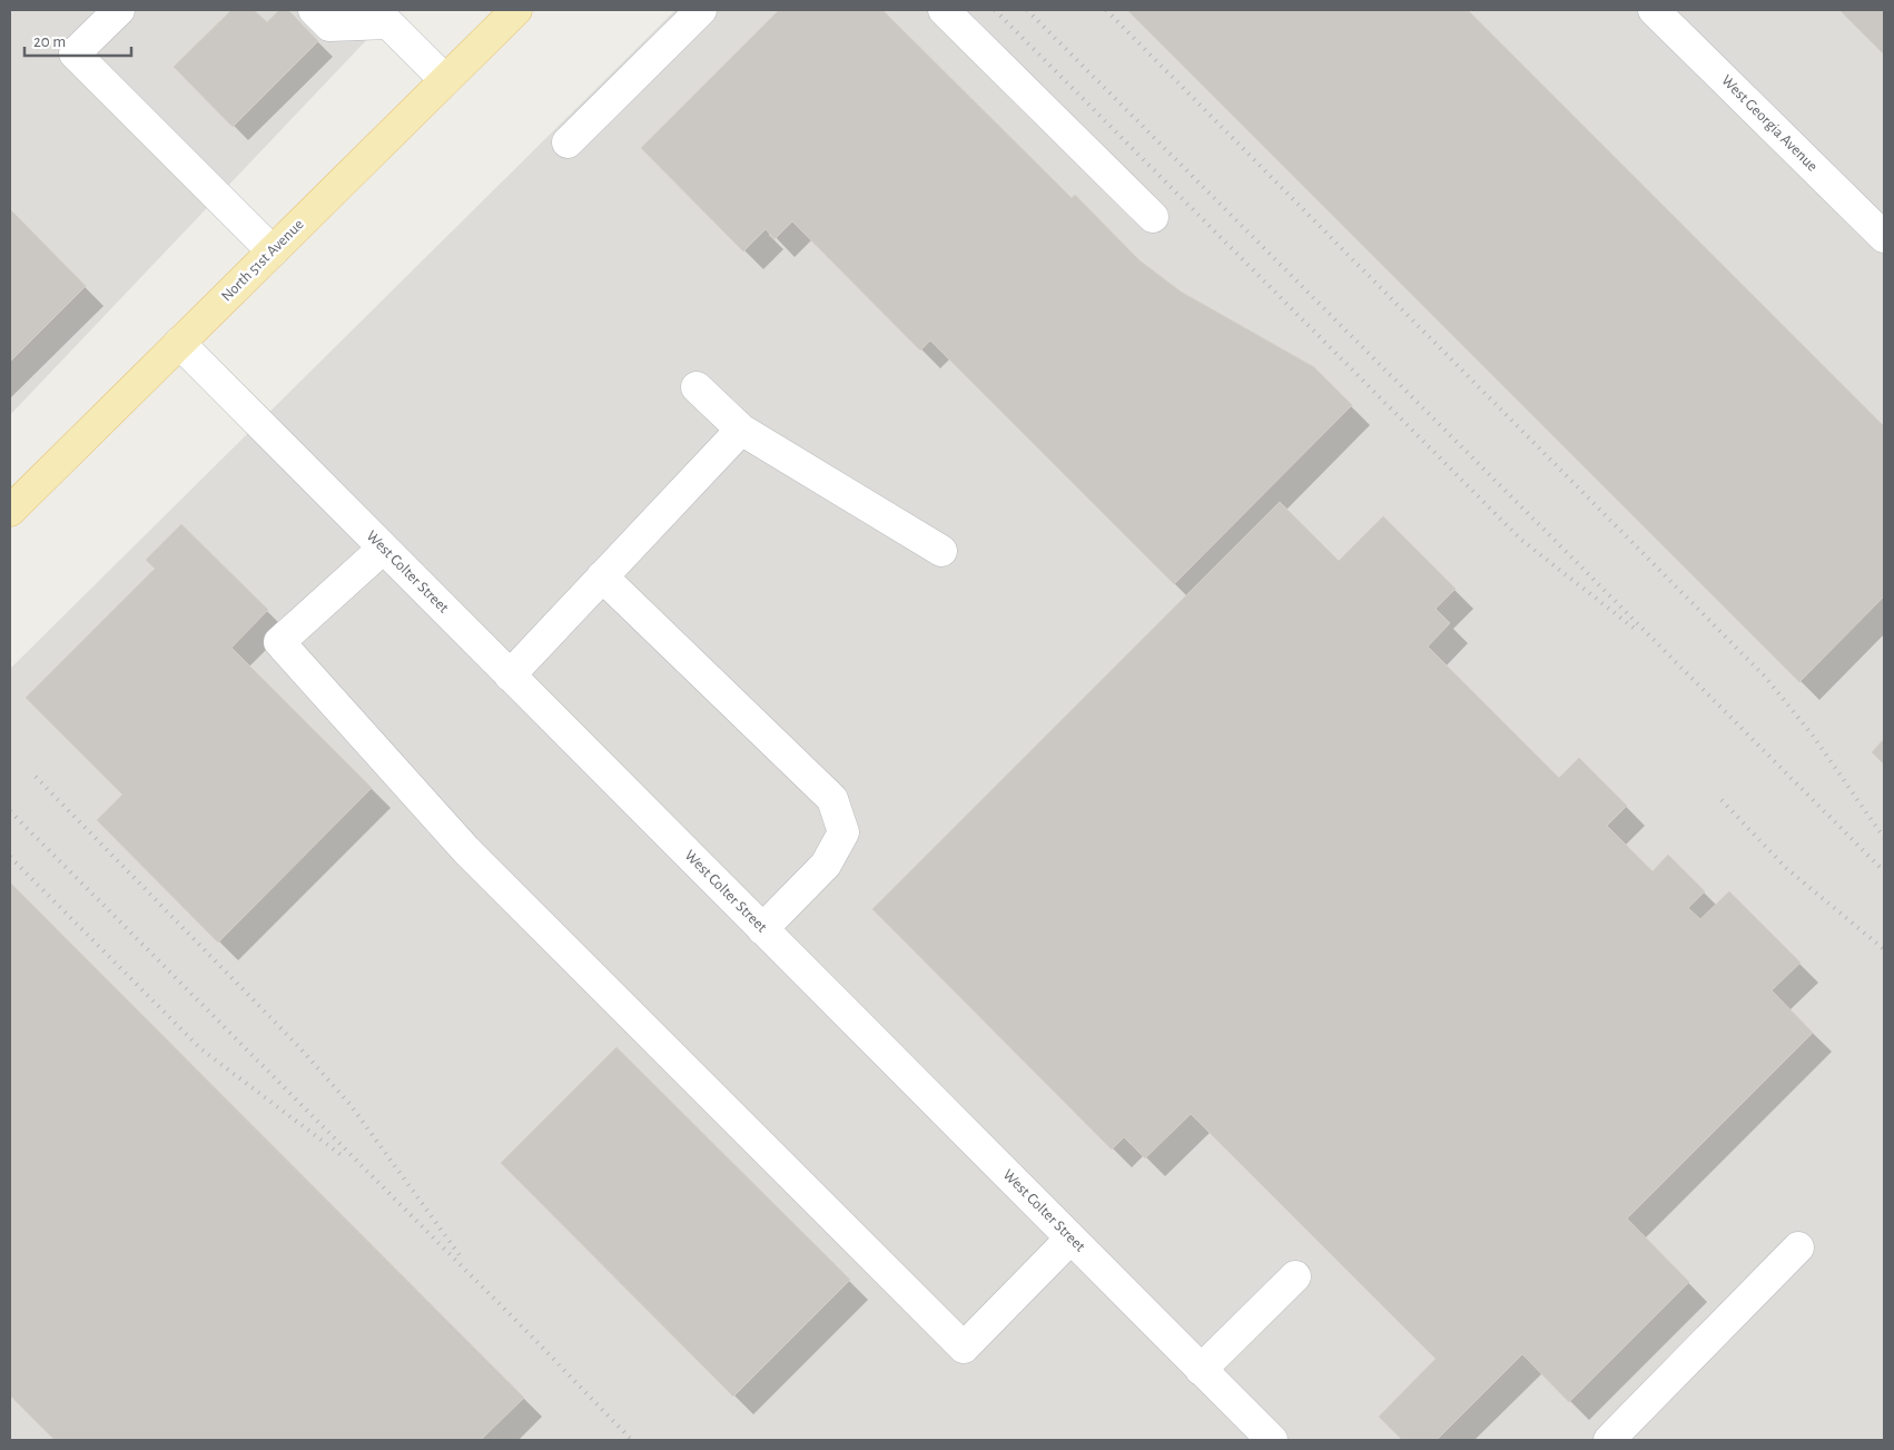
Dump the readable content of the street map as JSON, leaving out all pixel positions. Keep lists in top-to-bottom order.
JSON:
{
  "streets": {
    "main road": ["North 51st Avenue"],
    "street": ["West Georgia Avenue", "West Colter Street"]
  },
  "crossings": [
    ["North 51st Avenue", "West Colter Street"]
  ],
  "scale_bar": "20 m"
}
